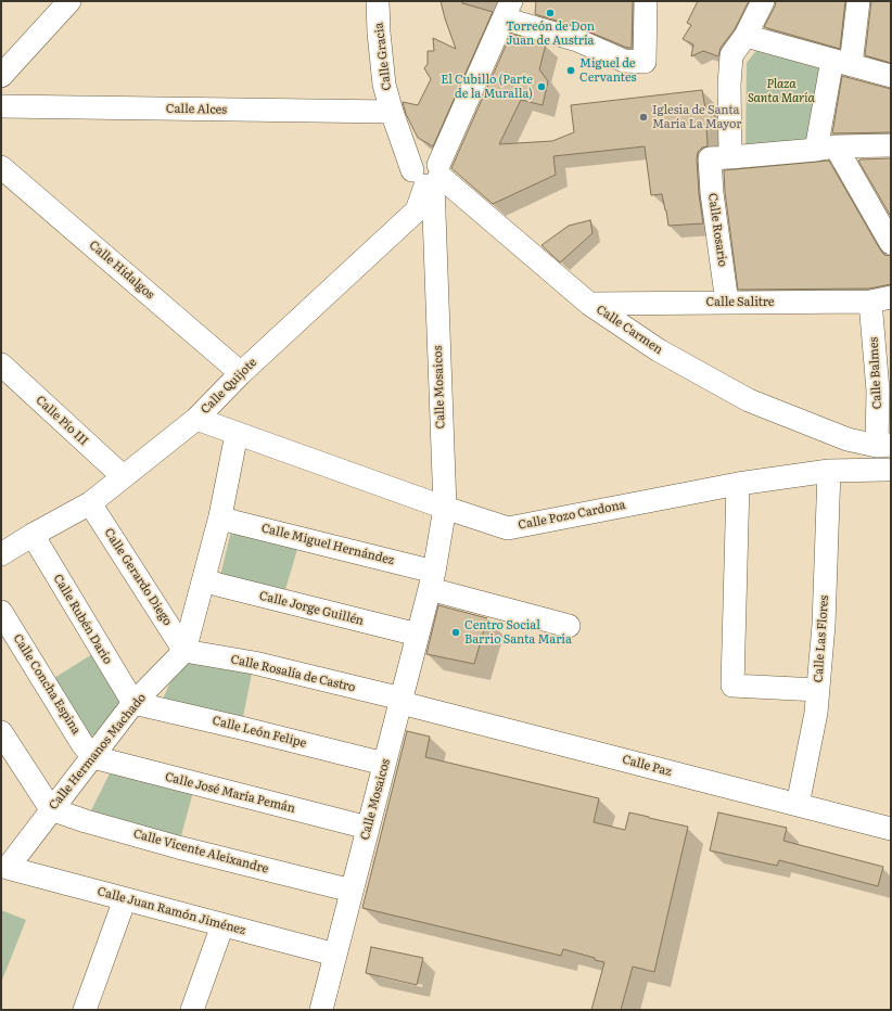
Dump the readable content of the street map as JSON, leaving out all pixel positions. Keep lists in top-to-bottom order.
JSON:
{
  "streets": {
    "street": [
      "Calle Gracia",
      "Calle Alces",
      "Calle Rosario",
      "Calle Hidalgos",
      "Calle Salitre",
      "Calle Carmen",
      "Calle Balmes",
      "Calle Quijote",
      "Calle Mosaicos",
      "Calle Pío III",
      "Calle Pozo Cardona",
      "Calle Miguel Hernández",
      "Calle Gerardo Diego",
      "Calle Jorge Guillén",
      "Calle Rubén Darío",
      "Calle Las Flores",
      "Calle Rosalía de Castro",
      "Calle Concha Espina",
      "Calle León Felipe",
      "Calle Hermanos Machado",
      "Calle Paz",
      "Calle José María Pemán",
      "Calle Vicente Aleixandre",
      "Calle Juan Ramón Jiménez"
    ]
  },
  "crossings": [
    ["Calle Gracia", "Calle Alces"],
    ["Calle Gracia", "Calle Carmen"],
    ["Calle Gracia", "Calle Quijote"],
    ["Calle Gracia", "Calle Mosaicos"],
    ["Calle Rosario", "Calle Salitre"],
    ["Calle Hidalgos", "Calle Quijote"],
    ["Calle Salitre", "Calle Carmen"],
    ["Calle Salitre", "Calle Balmes"],
    ["Calle Carmen", "Calle Balmes"],
    ["Calle Carmen", "Calle Quijote"],
    ["Calle Carmen", "Calle Mosaicos"],
    ["Calle Carmen", "Calle Las Flores"],
    ["Calle Balmes", "Calle Pozo Cardona"],
    ["Calle Quijote", "Calle Mosaicos"],
    ["Calle Quijote", "Calle Pío III"],
    ["Calle Quijote", "Calle Pozo Cardona"],
    ["Calle Quijote", "Calle Gerardo Diego"],
    ["Calle Quijote", "Calle Rubén Darío"],
    ["Calle Mosaicos", "Calle Pozo Cardona"],
    ["Calle Mosaicos", "Calle Miguel Hernández"],
    ["Calle Mosaicos", "Calle Jorge Guillén"],
    ["Calle Mosaicos", "Calle Rosalía de Castro"],
    ["Calle Mosaicos", "Calle León Felipe"],
    ["Calle Mosaicos", "Calle Paz"],
    ["Calle Mosaicos", "Calle José María Pemán"],
    ["Calle Mosaicos", "Calle Vicente Aleixandre"],
    ["Calle Mosaicos", "Calle Juan Ramón Jiménez"],
    ["Calle Pozo Cardona", "Calle Las Flores"],
    ["Calle Pozo Cardona", "Calle Hermanos Machado"],
    ["Calle Miguel Hernández", "Calle Hermanos Machado"],
    ["Calle Gerardo Diego", "Calle Rosalía de Castro"],
    ["Calle Gerardo Diego", "Calle Hermanos Machado"],
    ["Calle Jorge Guillén", "Calle Hermanos Machado"],
    ["Calle Rubén Darío", "Calle León Felipe"],
    ["Calle Rubén Darío", "Calle Hermanos Machado"],
    ["Calle Las Flores", "Calle Paz"],
    ["Calle Rosalía de Castro", "Calle Hermanos Machado"],
    ["Calle Rosalía de Castro", "Calle Paz"],
    ["Calle Concha Espina", "Calle Hermanos Machado"],
    ["Calle Concha Espina", "Calle José María Pemán"],
    ["Calle León Felipe", "Calle Hermanos Machado"],
    ["Calle Hermanos Machado", "Calle José María Pemán"],
    ["Calle Hermanos Machado", "Calle Vicente Aleixandre"],
    ["Calle Hermanos Machado", "Calle Juan Ramón Jiménez"]
  ],
  "parks": ["Plaza Santa María"],
  "places": [
    "Torreón de Don Juan de Austría",
    "Miguel de Cervantes",
    "El Cubillo (Parte de la Muralla)",
    "Iglesia de Santa María La Mayor",
    "Centro Social Barrio Santa María"
  ]
}
